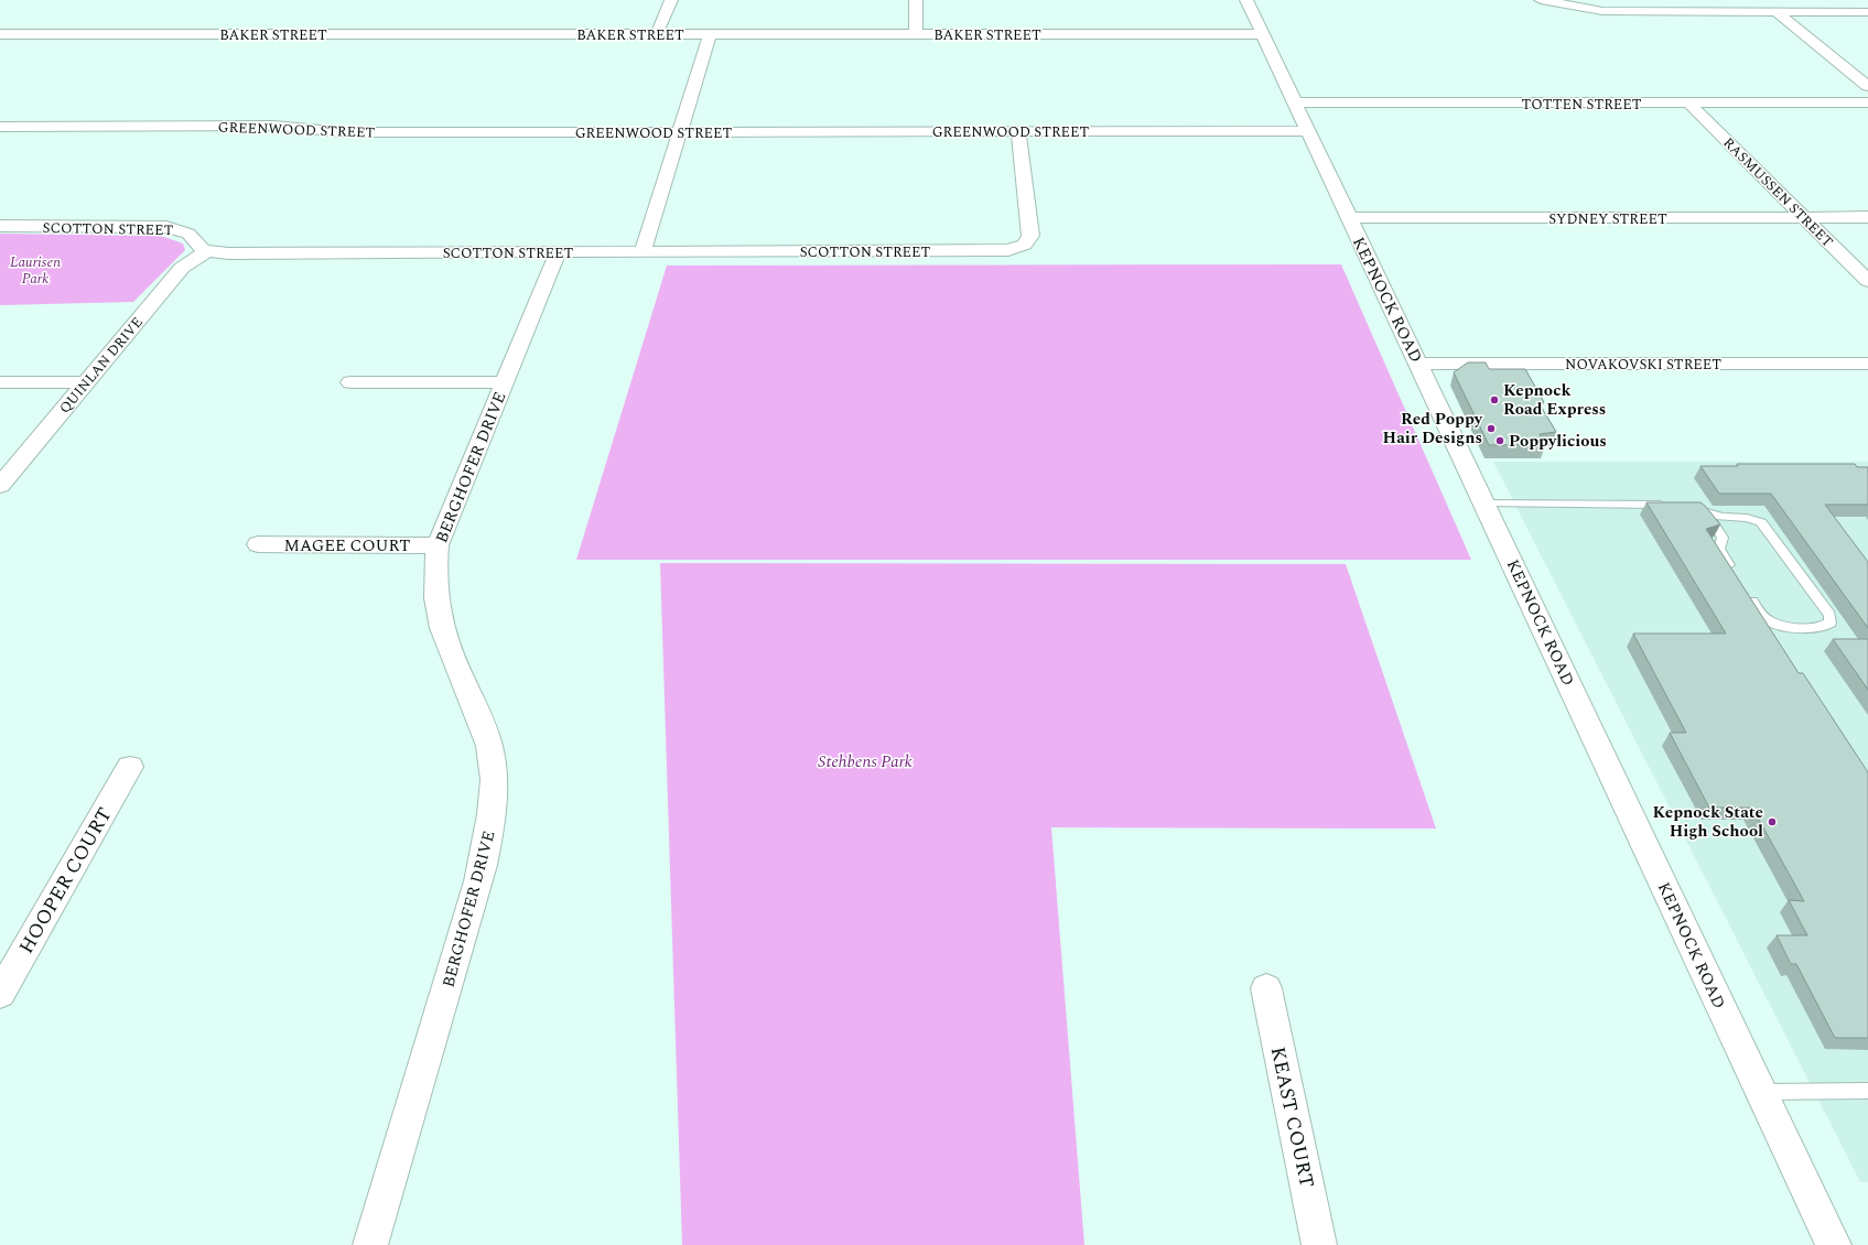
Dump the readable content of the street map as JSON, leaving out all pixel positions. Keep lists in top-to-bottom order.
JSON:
{
  "streets": {
    "street": [
      "BAKER STREET",
      "TOTTEN STREET",
      "GREENWOOD STREET",
      "RASMUSSEN STREET",
      "SYDNEY STREET",
      "SCOTTON STREET",
      "KEPNOCK ROAD",
      "NOVAKOVSKI STREET",
      "QUINLAN DRIVE",
      "BERGHOFER DRIVE",
      "MAGEE COURT",
      "HOOPER COURT",
      "KEAST COURT"
    ]
  },
  "crossings": [
    ["BAKER STREET", "KEPNOCK ROAD"],
    ["TOTTEN STREET", "RASMUSSEN STREET"],
    ["TOTTEN STREET", "KEPNOCK ROAD"],
    ["GREENWOOD STREET", "SCOTTON STREET"],
    ["GREENWOOD STREET", "KEPNOCK ROAD"],
    ["RASMUSSEN STREET", "SYDNEY STREET"],
    ["SYDNEY STREET", "KEPNOCK ROAD"],
    ["SCOTTON STREET", "QUINLAN DRIVE"],
    ["SCOTTON STREET", "BERGHOFER DRIVE"],
    ["KEPNOCK ROAD", "NOVAKOVSKI STREET"],
    ["BERGHOFER DRIVE", "MAGEE COURT"]
  ],
  "parks": ["Laurisen Park", "Stehbens Park"],
  "places": [
    "Kepnock Road Express",
    "Red Poppy Hair Designs",
    "Poppylicious",
    "Kepnock State High School"
  ]
}
